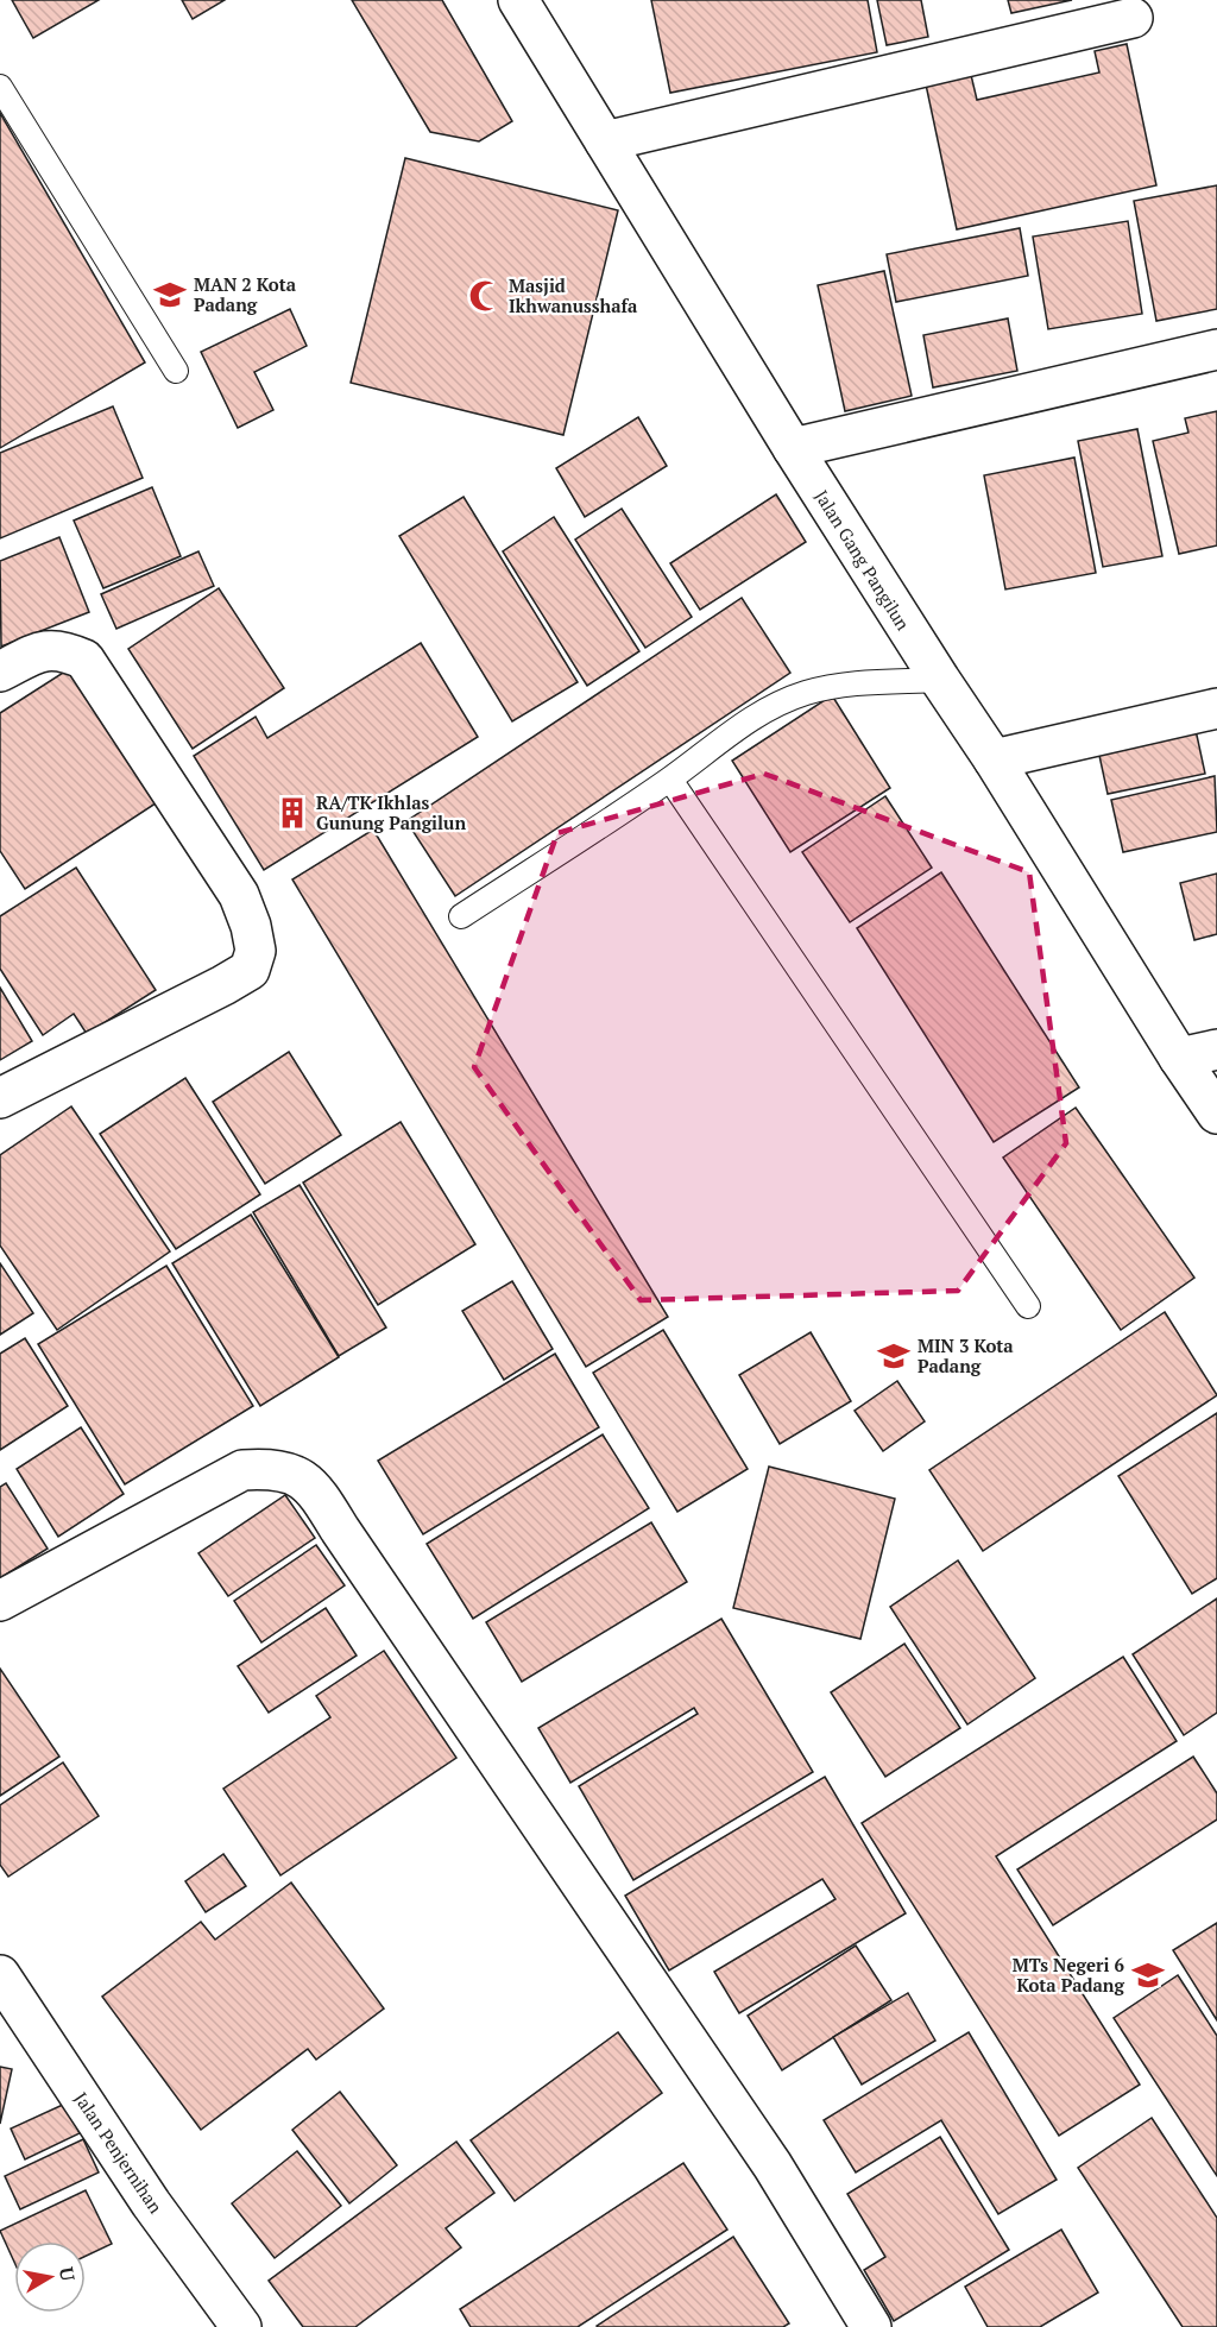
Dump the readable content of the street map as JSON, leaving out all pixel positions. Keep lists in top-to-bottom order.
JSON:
{
  "streets": {
    "street": ["Jalan Gang Pangilun", "Jalan Penjernihan"]
  },
  "places": {
    "school or university": ["MAN 2 Kota Padang", "MIN 3 Kota Padang", "MTs Negeri 6 Kota Padang"],
    "mosque": ["Masjid Ikhwanusshafa"],
    "building": ["RA/TK Ikhlas Gunung Pangilun"]
  },
  "north": "right"
}
